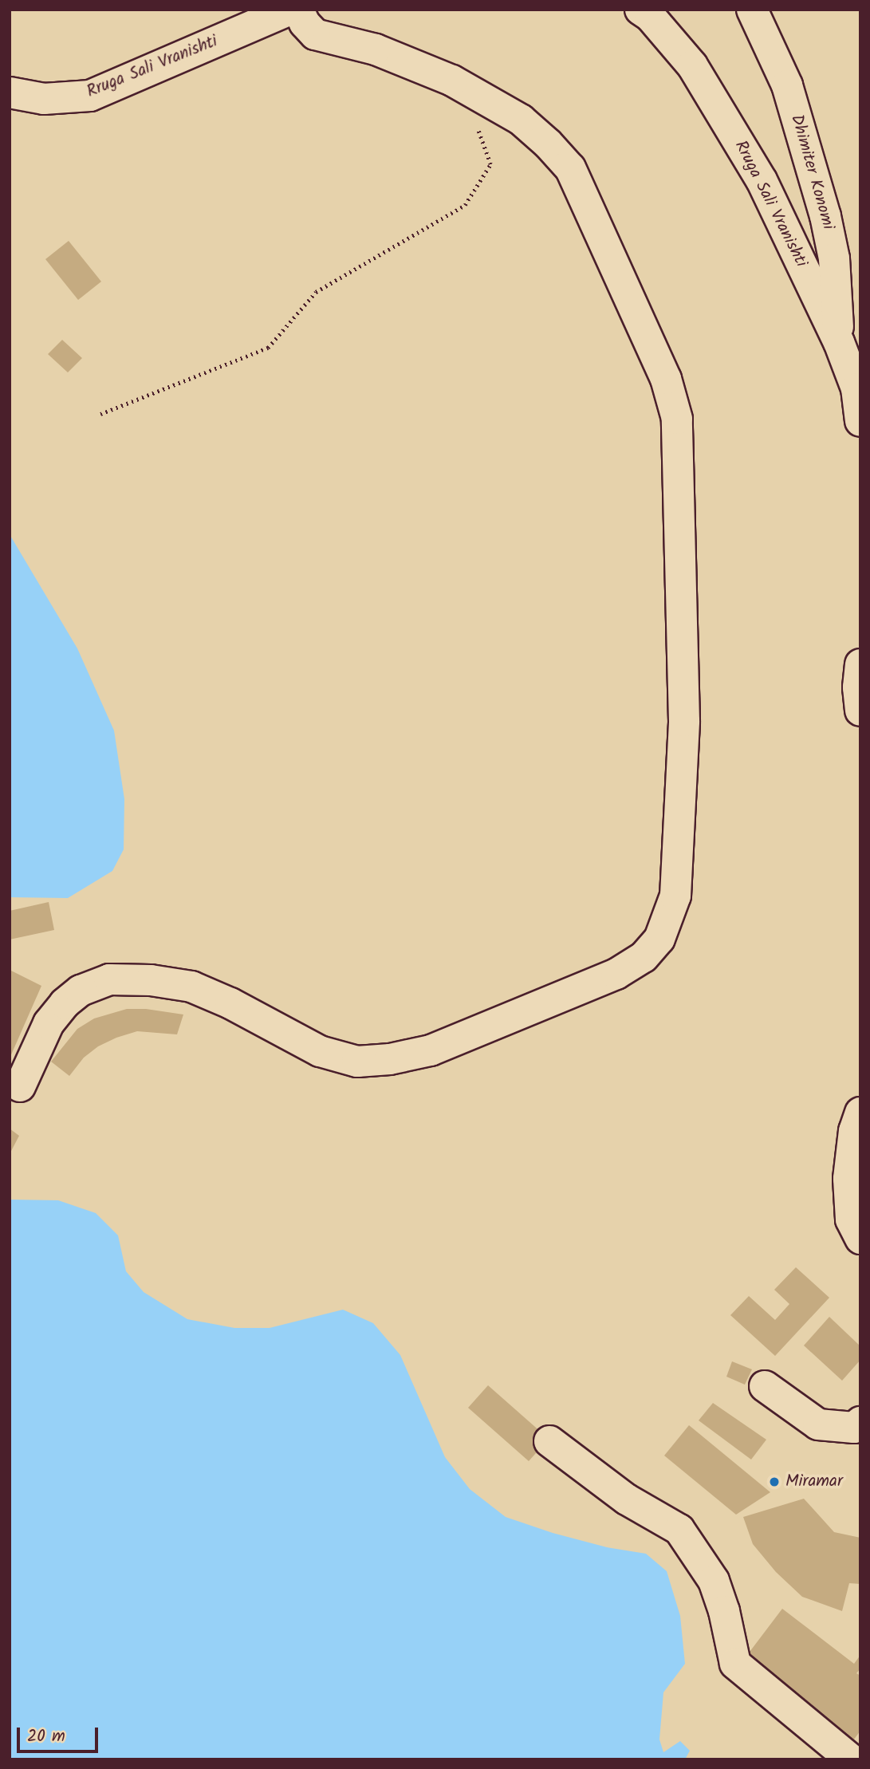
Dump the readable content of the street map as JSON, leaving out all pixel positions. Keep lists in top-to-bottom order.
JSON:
{
  "streets": {
    "street": ["Rruga Sali Vranishti", "Dhimiter Konomi"]
  },
  "crossings": [
    ["Rruga Sali Vranishti", "Dhimiter Konomi"]
  ],
  "places": ["Miramar"],
  "scale_bar": "20 m"
}
